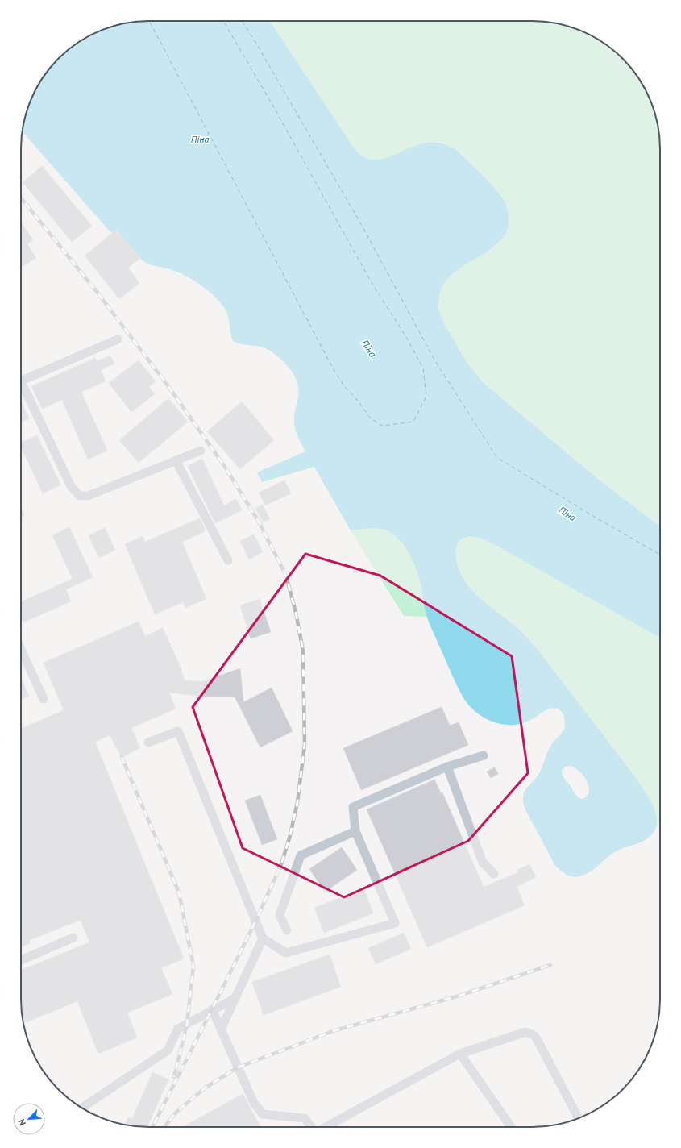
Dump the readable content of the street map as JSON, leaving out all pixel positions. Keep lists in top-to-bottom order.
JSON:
{
  "water": ["Піна"],
  "north": "bottom left"
}
